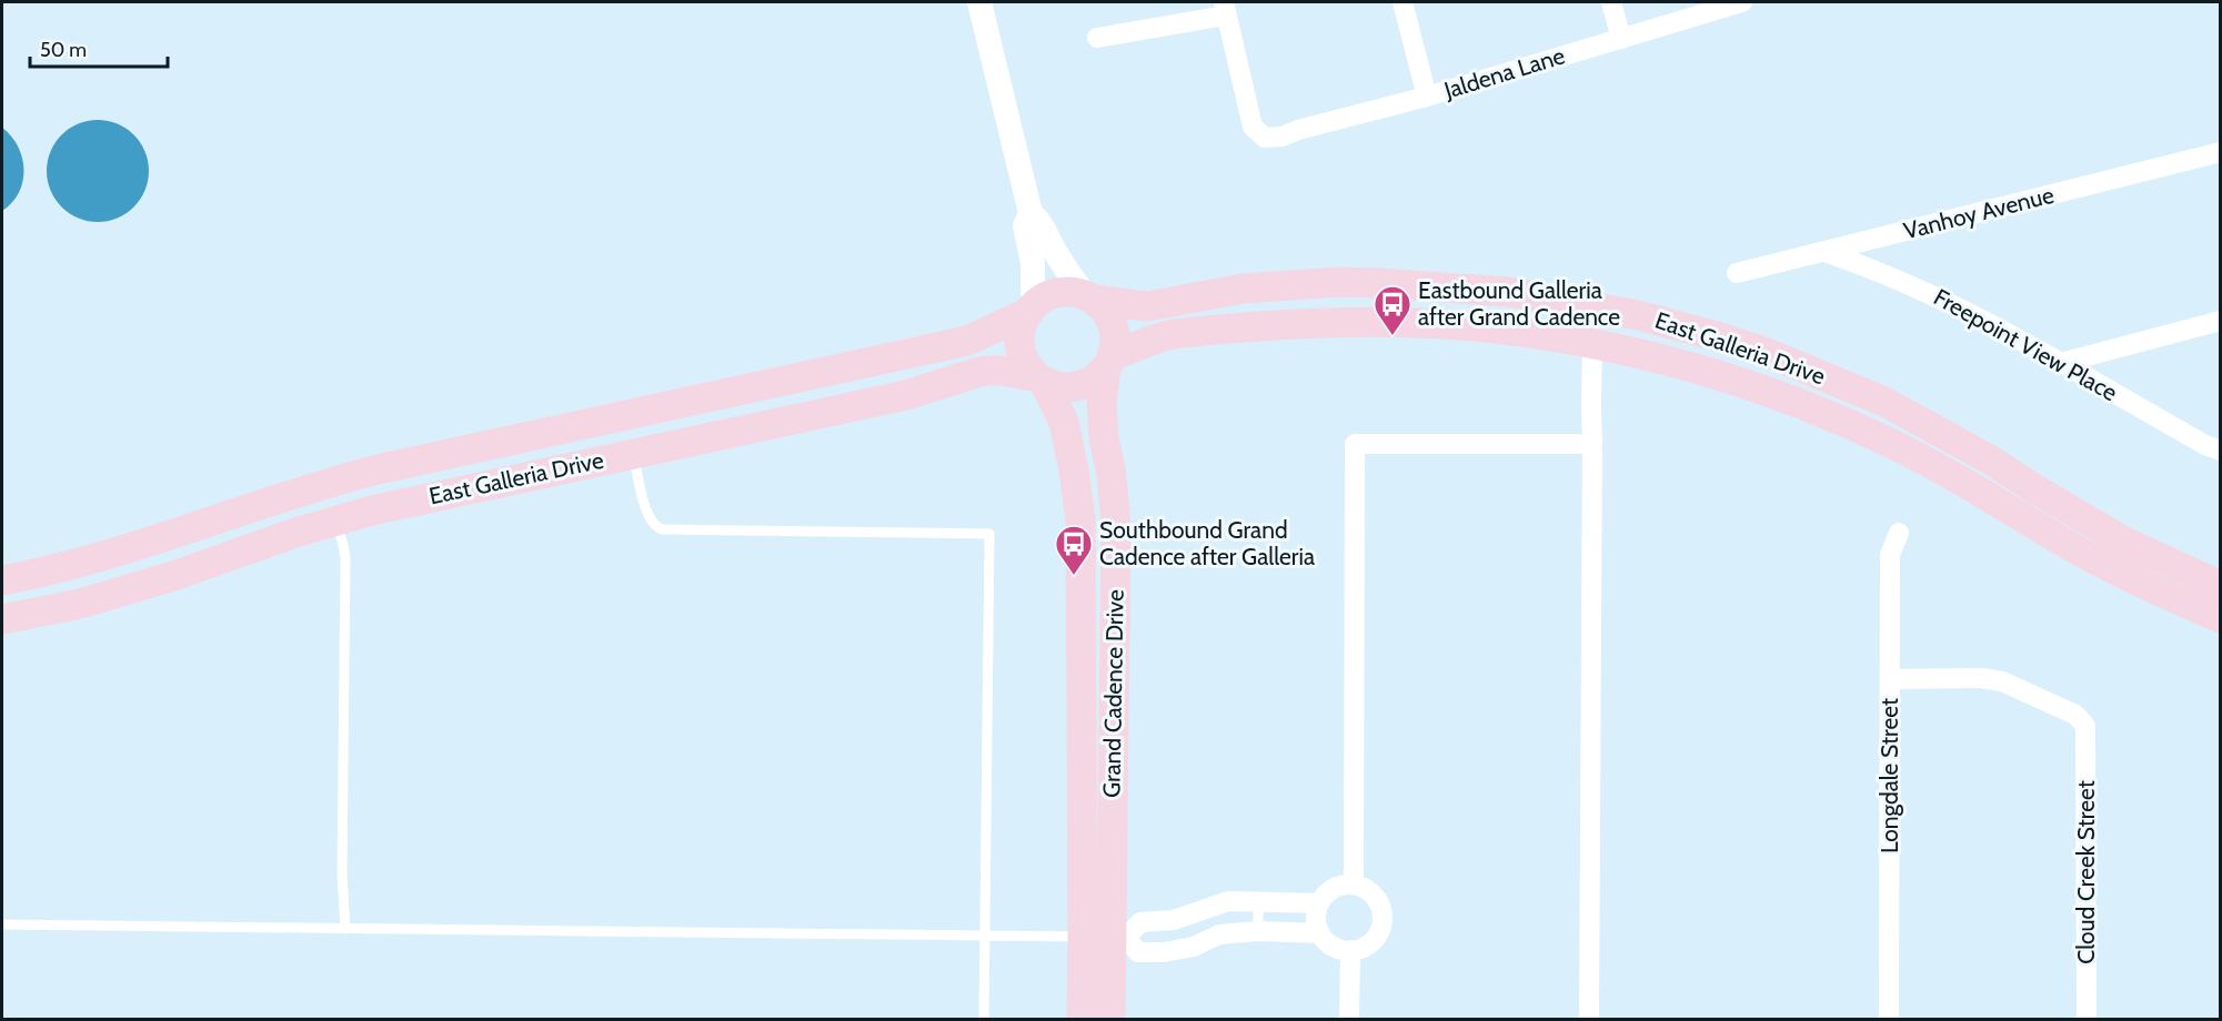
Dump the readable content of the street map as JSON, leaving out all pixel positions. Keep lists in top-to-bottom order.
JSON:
{
  "streets": {
    "main road": ["East Galleria Drive", "Grand Cadence Drive"],
    "street": [
      "Jaldena Lane",
      "Vanhoy Avenue",
      "Freepoint View Place",
      "Longdale Street",
      "Cloud Creek Street"
    ]
  },
  "crossings": [
    ["Vanhoy Avenue", "Freepoint View Place"],
    ["East Galleria Drive", "Grand Cadence Drive"],
    ["Longdale Street", "Cloud Creek Street"]
  ],
  "places": {
    "bus stop": ["Eastbound Galleria after Grand Cadence", "Southbound Grand Cadence after Galleria"]
  },
  "scale_bar": "50 m"
}
